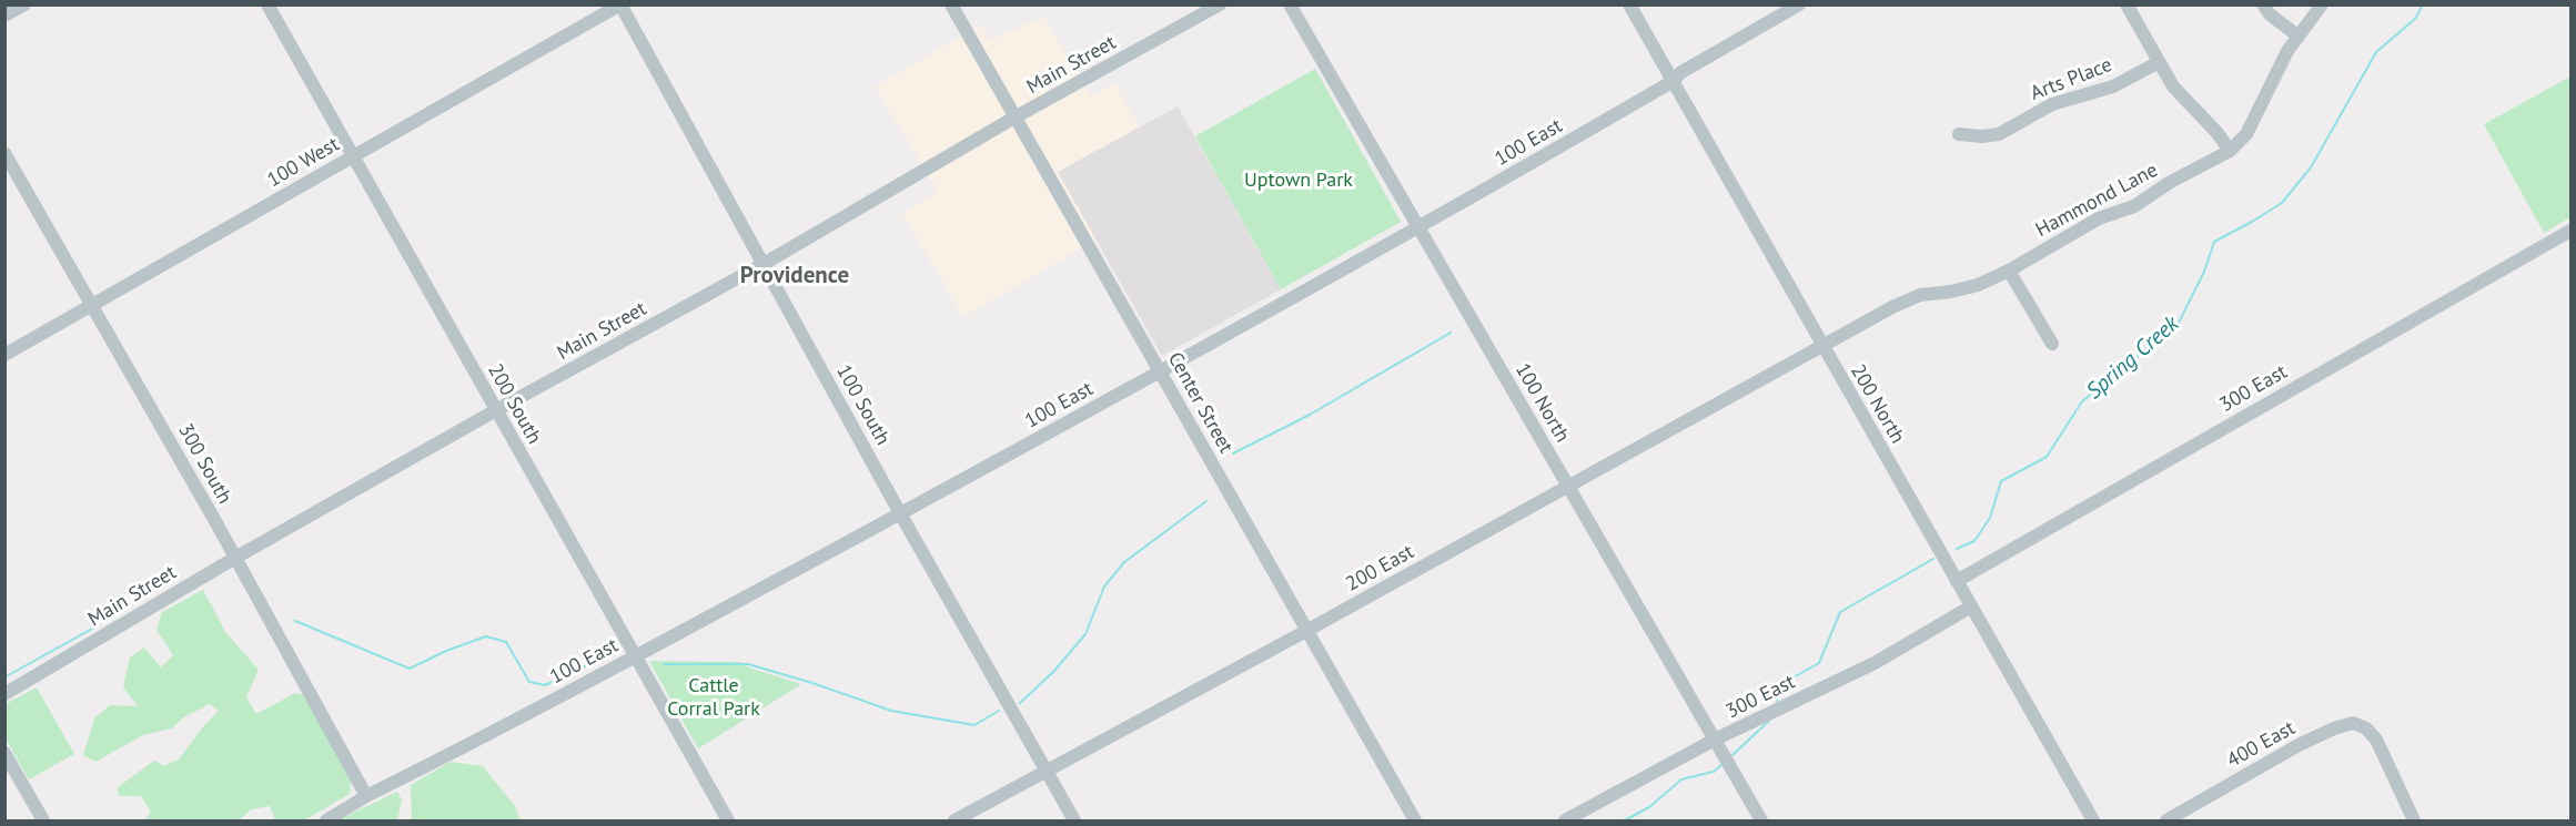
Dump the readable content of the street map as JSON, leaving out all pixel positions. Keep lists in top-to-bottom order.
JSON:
{
  "streets": {
    "street": [
      "Main Street",
      "Arts Place",
      "100 East",
      "100 West",
      "Hammond Lane",
      "300 East",
      "Center Street",
      "100 North",
      "200 South",
      "200 North",
      "100 South",
      "300 South",
      "200 East",
      "400 East"
    ]
  },
  "crossings": [
    ["Main Street", "Center Street"],
    ["Main Street", "200 South"],
    ["Main Street", "100 South"],
    ["Main Street", "300 South"],
    ["100 East", "Center Street"],
    ["100 East", "100 North"],
    ["100 East", "200 South"],
    ["100 East", "200 North"],
    ["100 East", "100 South"],
    ["100 East", "300 South"],
    ["100 West", "200 South"],
    ["100 West", "100 South"],
    ["100 West", "300 South"],
    ["Hammond Lane", "200 North"],
    ["Hammond Lane", "200 East"],
    ["300 East", "100 North"],
    ["300 East", "200 North"],
    ["Center Street", "200 East"],
    ["100 North", "200 East"],
    ["200 North", "200 East"],
    ["100 South", "200 East"]
  ],
  "districts": ["Providence"],
  "water": ["Spring Creek"],
  "parks": ["Uptown Park", "Cattle Corral Park"]
}
